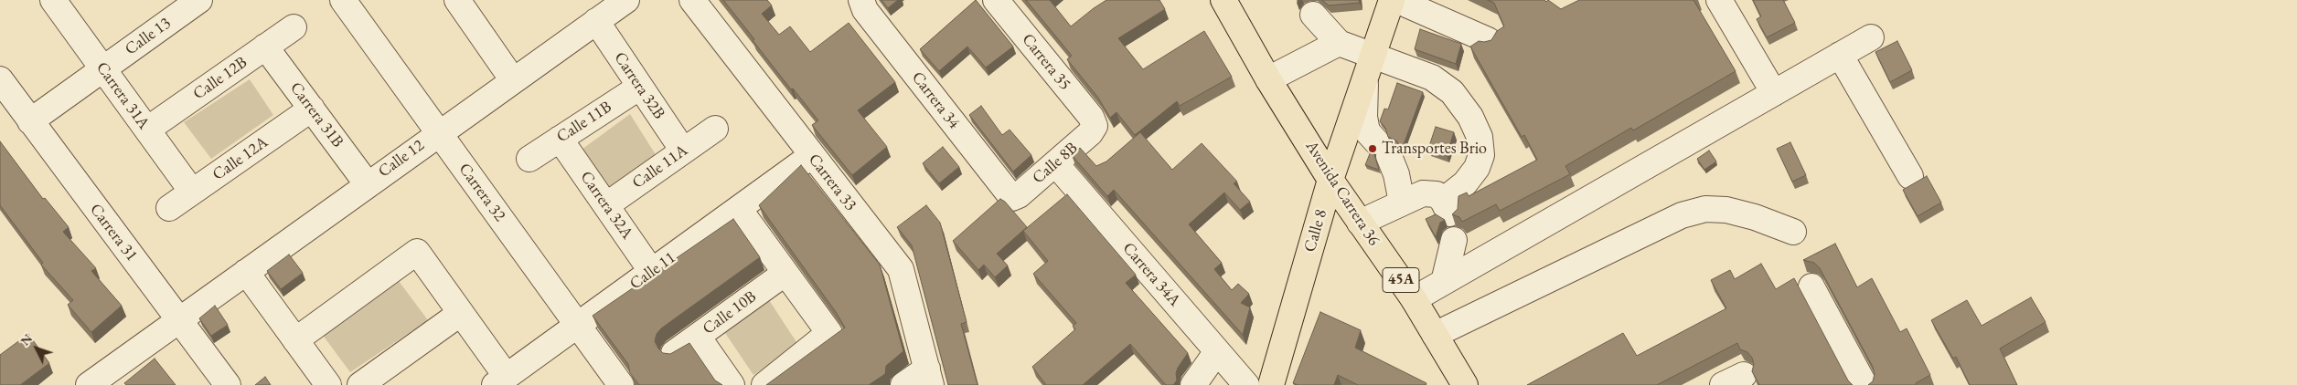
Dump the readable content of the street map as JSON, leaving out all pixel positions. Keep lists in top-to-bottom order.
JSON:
{
  "streets": {
    "main road": ["Avenida Carrera 36", "Calle 8", "45A"],
    "street": [
      "Calle 13",
      "Carrera 35",
      "Calle 12B",
      "Carrera 32B",
      "Carrera 31A",
      "Carrera 34",
      "Carrera 31B",
      "Calle 11B",
      "Calle 12A",
      "Calle 12",
      "Calle 8B",
      "Calle 11A",
      "Carrera 33",
      "Carrera 32",
      "Carrera 32A",
      "Carrera 31",
      "Calle 11",
      "Carrera 34A",
      "Calle 10B"
    ]
  },
  "crossings": [
    ["Calle 13", "Carrera 31A"],
    ["Calle 13", "Carrera 31"],
    ["Carrera 35", "Calle 8B"],
    ["Calle 12B", "Carrera 31A"],
    ["Calle 12B", "Carrera 31B"],
    ["Carrera 32B", "Calle 11B"],
    ["Carrera 32B", "Calle 12"],
    ["Carrera 32B", "Calle 11A"],
    ["Carrera 31A", "Calle 12A"],
    ["Carrera 34", "Calle 8B"],
    ["Carrera 31B", "Calle 12A"],
    ["Carrera 31B", "Calle 12"],
    ["Calle 11B", "Carrera 32A"],
    ["Calle 12", "Carrera 32"],
    ["Calle 12", "Carrera 31"],
    ["Calle 8B", "Carrera 34A"],
    ["Calle 11A", "Carrera 32A"],
    ["Carrera 33", "Calle 11"],
    ["Carrera 32", "Calle 11"],
    ["Avenida Carrera 36", "Calle 8"],
    ["Carrera 32A", "Calle 11"]
  ],
  "places": ["Transportes Brio"],
  "north": "top left"
}
